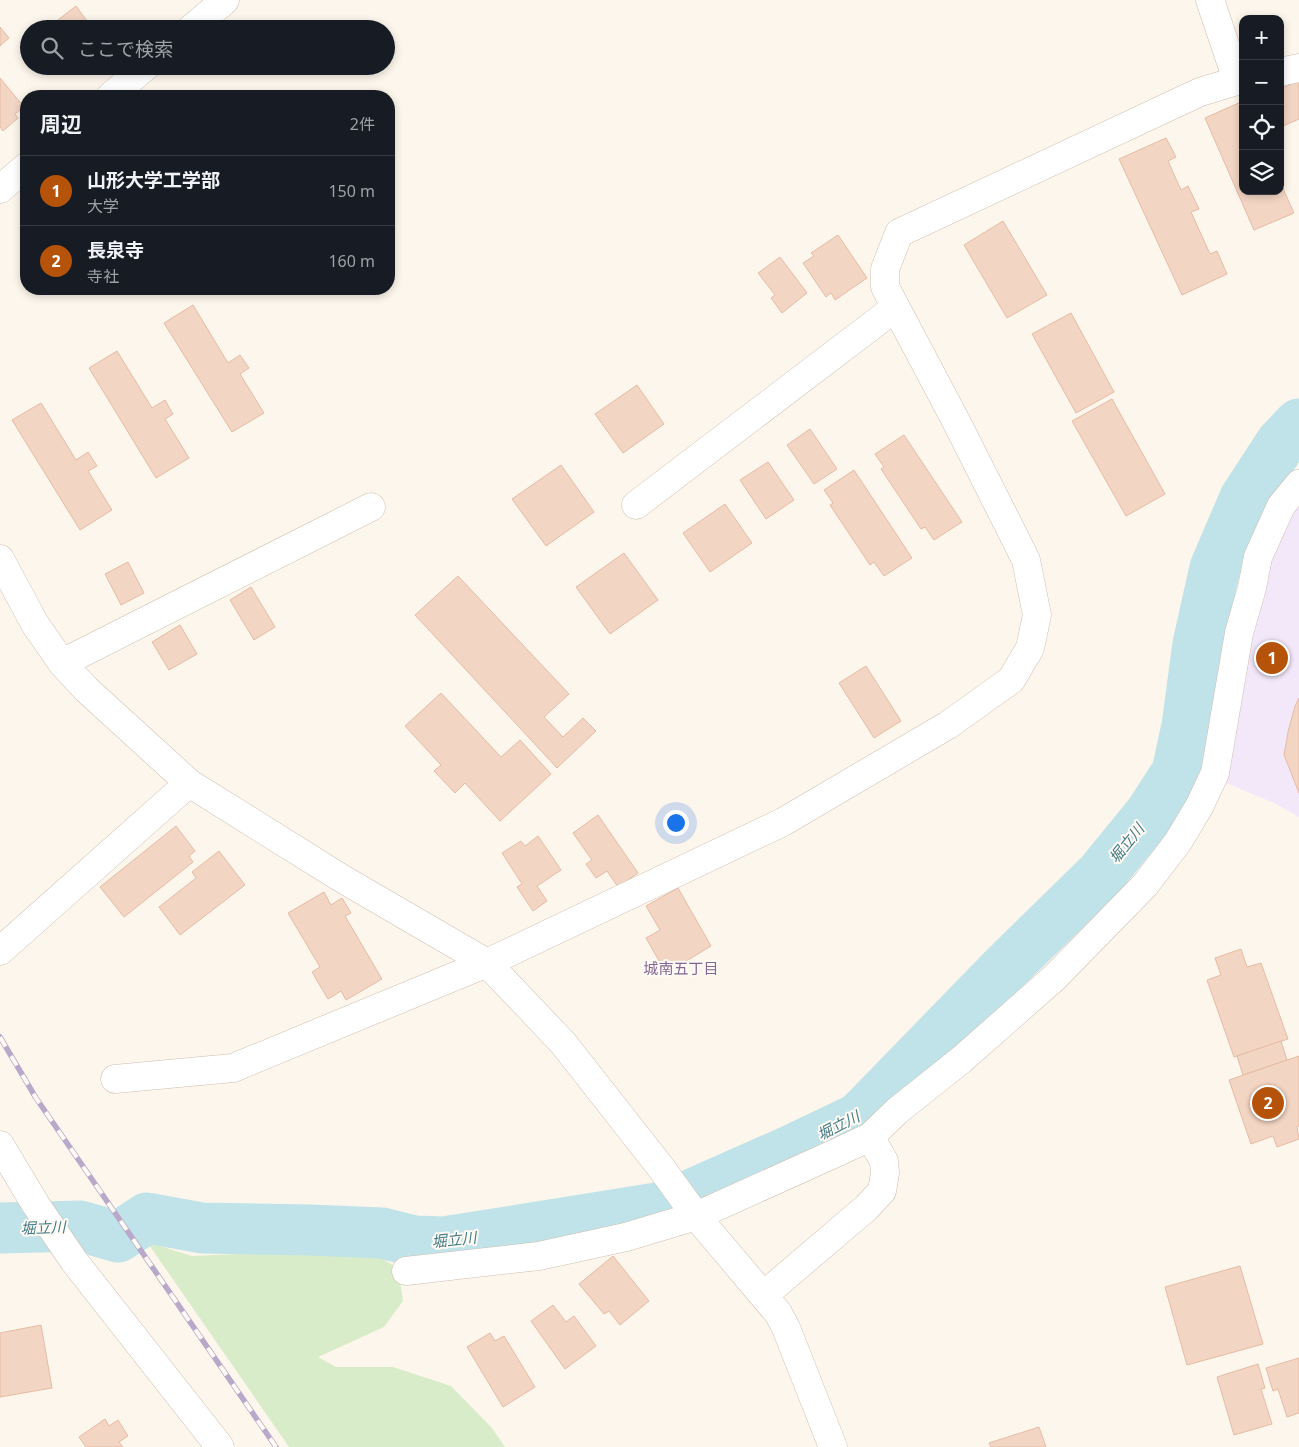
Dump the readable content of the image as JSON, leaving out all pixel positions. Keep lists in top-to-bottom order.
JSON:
{
  "districts": ["城南五丁目"],
  "water": ["堀立川"],
  "page": {
    "map_buttons": ["+", "−"],
    "search": "ここで検索",
    "heading": ["周辺", "2件"],
    "list": [
      {
        "mark": "1",
        "name": "山形大学工学部",
        "note": "大学",
        "value": "150 m"
      },
      {
        "mark": "2",
        "name": "長泉寺",
        "note": "寺社",
        "value": "160 m"
      }
    ],
    "pins": ["1", "2"]
  }
}
